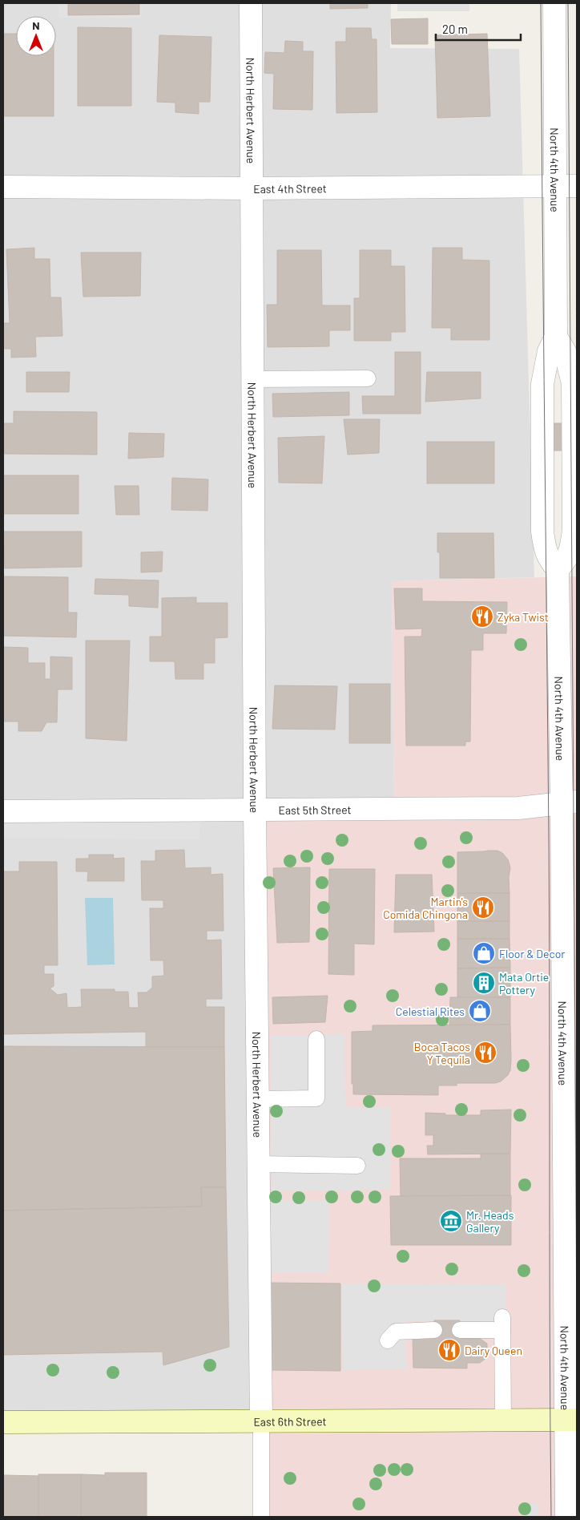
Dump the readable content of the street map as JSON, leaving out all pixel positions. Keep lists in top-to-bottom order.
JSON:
{
  "streets": {
    "main road": ["East 6th Street"],
    "street": [
      "North Herbert Avenue",
      "North 4th Avenue",
      "East 4th Street",
      "East 5th Street"
    ]
  },
  "crossings": [
    ["North Herbert Avenue", "East 4th Street"],
    ["North Herbert Avenue", "East 5th Street"],
    ["North Herbert Avenue", "East 6th Street"],
    ["North 4th Avenue", "East 4th Street"],
    ["North 4th Avenue", "East 5th Street"],
    ["North 4th Avenue", "East 6th Street"]
  ],
  "places": {
    "restaurant": [
      "Zyka Twist",
      "Martin's Comida Chingona",
      "Boca Tacos Y Tequila",
      "Dairy Queen"
    ],
    "shop": ["Floor & Decor", "Celestial Rites"],
    "building": ["Mata Ortie Pottery"],
    "museum": ["Mr. Heads Gallery"]
  },
  "scale_bar": "20 m",
  "north": "top"
}
